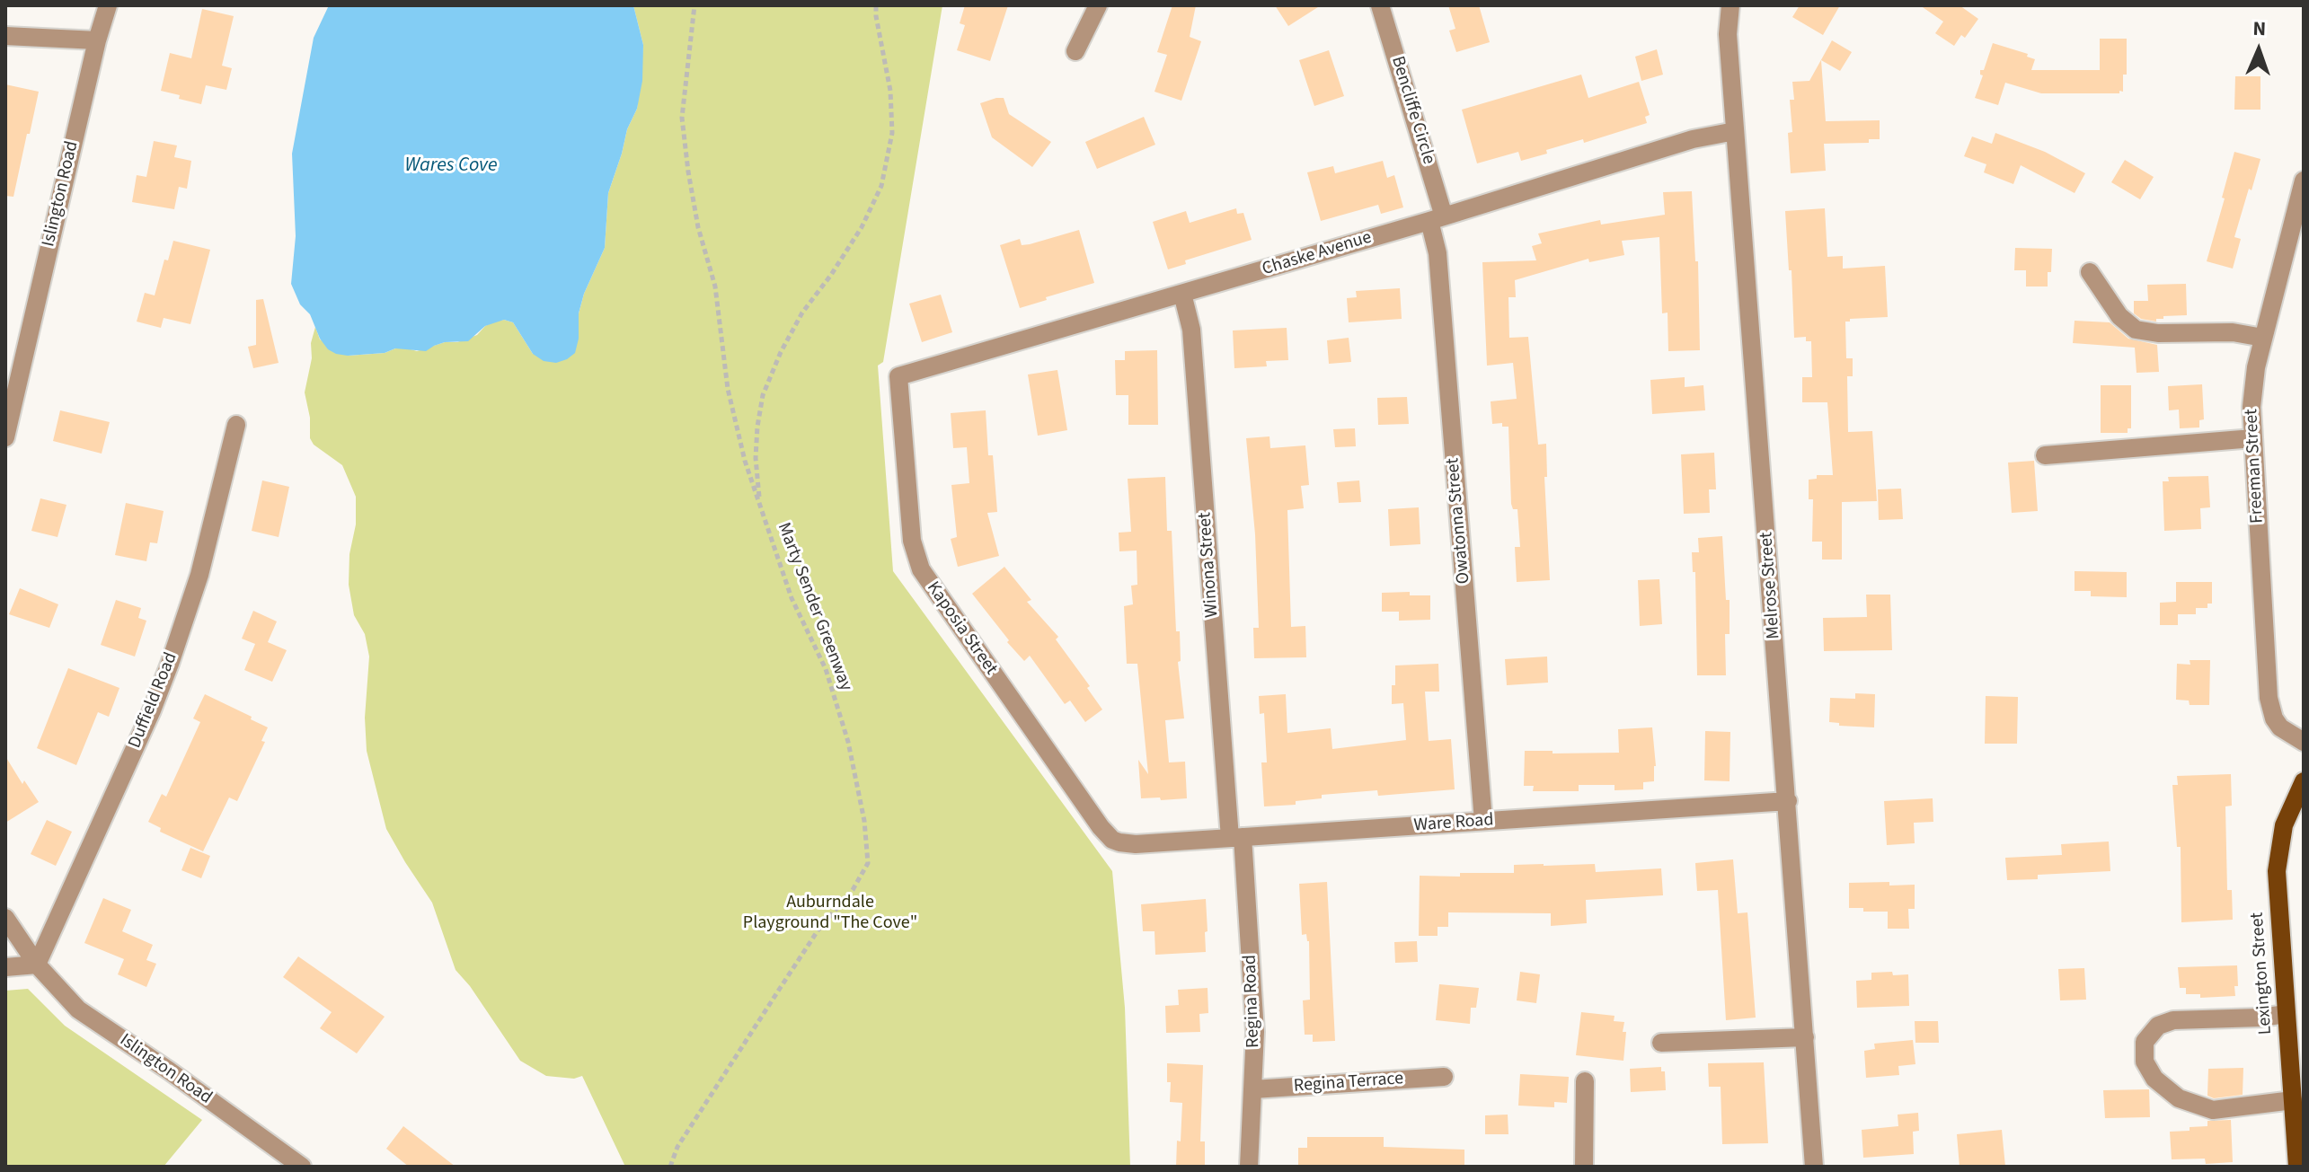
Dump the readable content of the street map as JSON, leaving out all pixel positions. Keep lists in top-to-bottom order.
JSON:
{
  "streets": {
    "main road": ["Lexington Street"],
    "street": [
      "Bencliffe Circle",
      "Islington Road",
      "Chaske Avenue",
      "Freeman Street",
      "Owatonna Street",
      "Winona Street",
      "Melrose Street",
      "Kaposia Street",
      "Duffield Road",
      "Ware Road",
      "Regina Road",
      "Regina Terrace"
    ],
    "path": ["Marty Sender Greenway"]
  },
  "crossings": [
    ["Bencliffe Circle", "Chaske Avenue"],
    ["Bencliffe Circle", "Owatonna Street"],
    ["Islington Road", "Duffield Road"],
    ["Chaske Avenue", "Owatonna Street"],
    ["Chaske Avenue", "Winona Street"],
    ["Chaske Avenue", "Melrose Street"],
    ["Chaske Avenue", "Kaposia Street"],
    ["Owatonna Street", "Ware Road"],
    ["Winona Street", "Ware Road"],
    ["Winona Street", "Regina Road"],
    ["Melrose Street", "Ware Road"],
    ["Kaposia Street", "Ware Road"],
    ["Ware Road", "Regina Road"],
    ["Regina Road", "Regina Terrace"]
  ],
  "water": ["Wares Cove"],
  "parks": ["Auburndale Playground \"The Cove\""],
  "north": "top"
}
